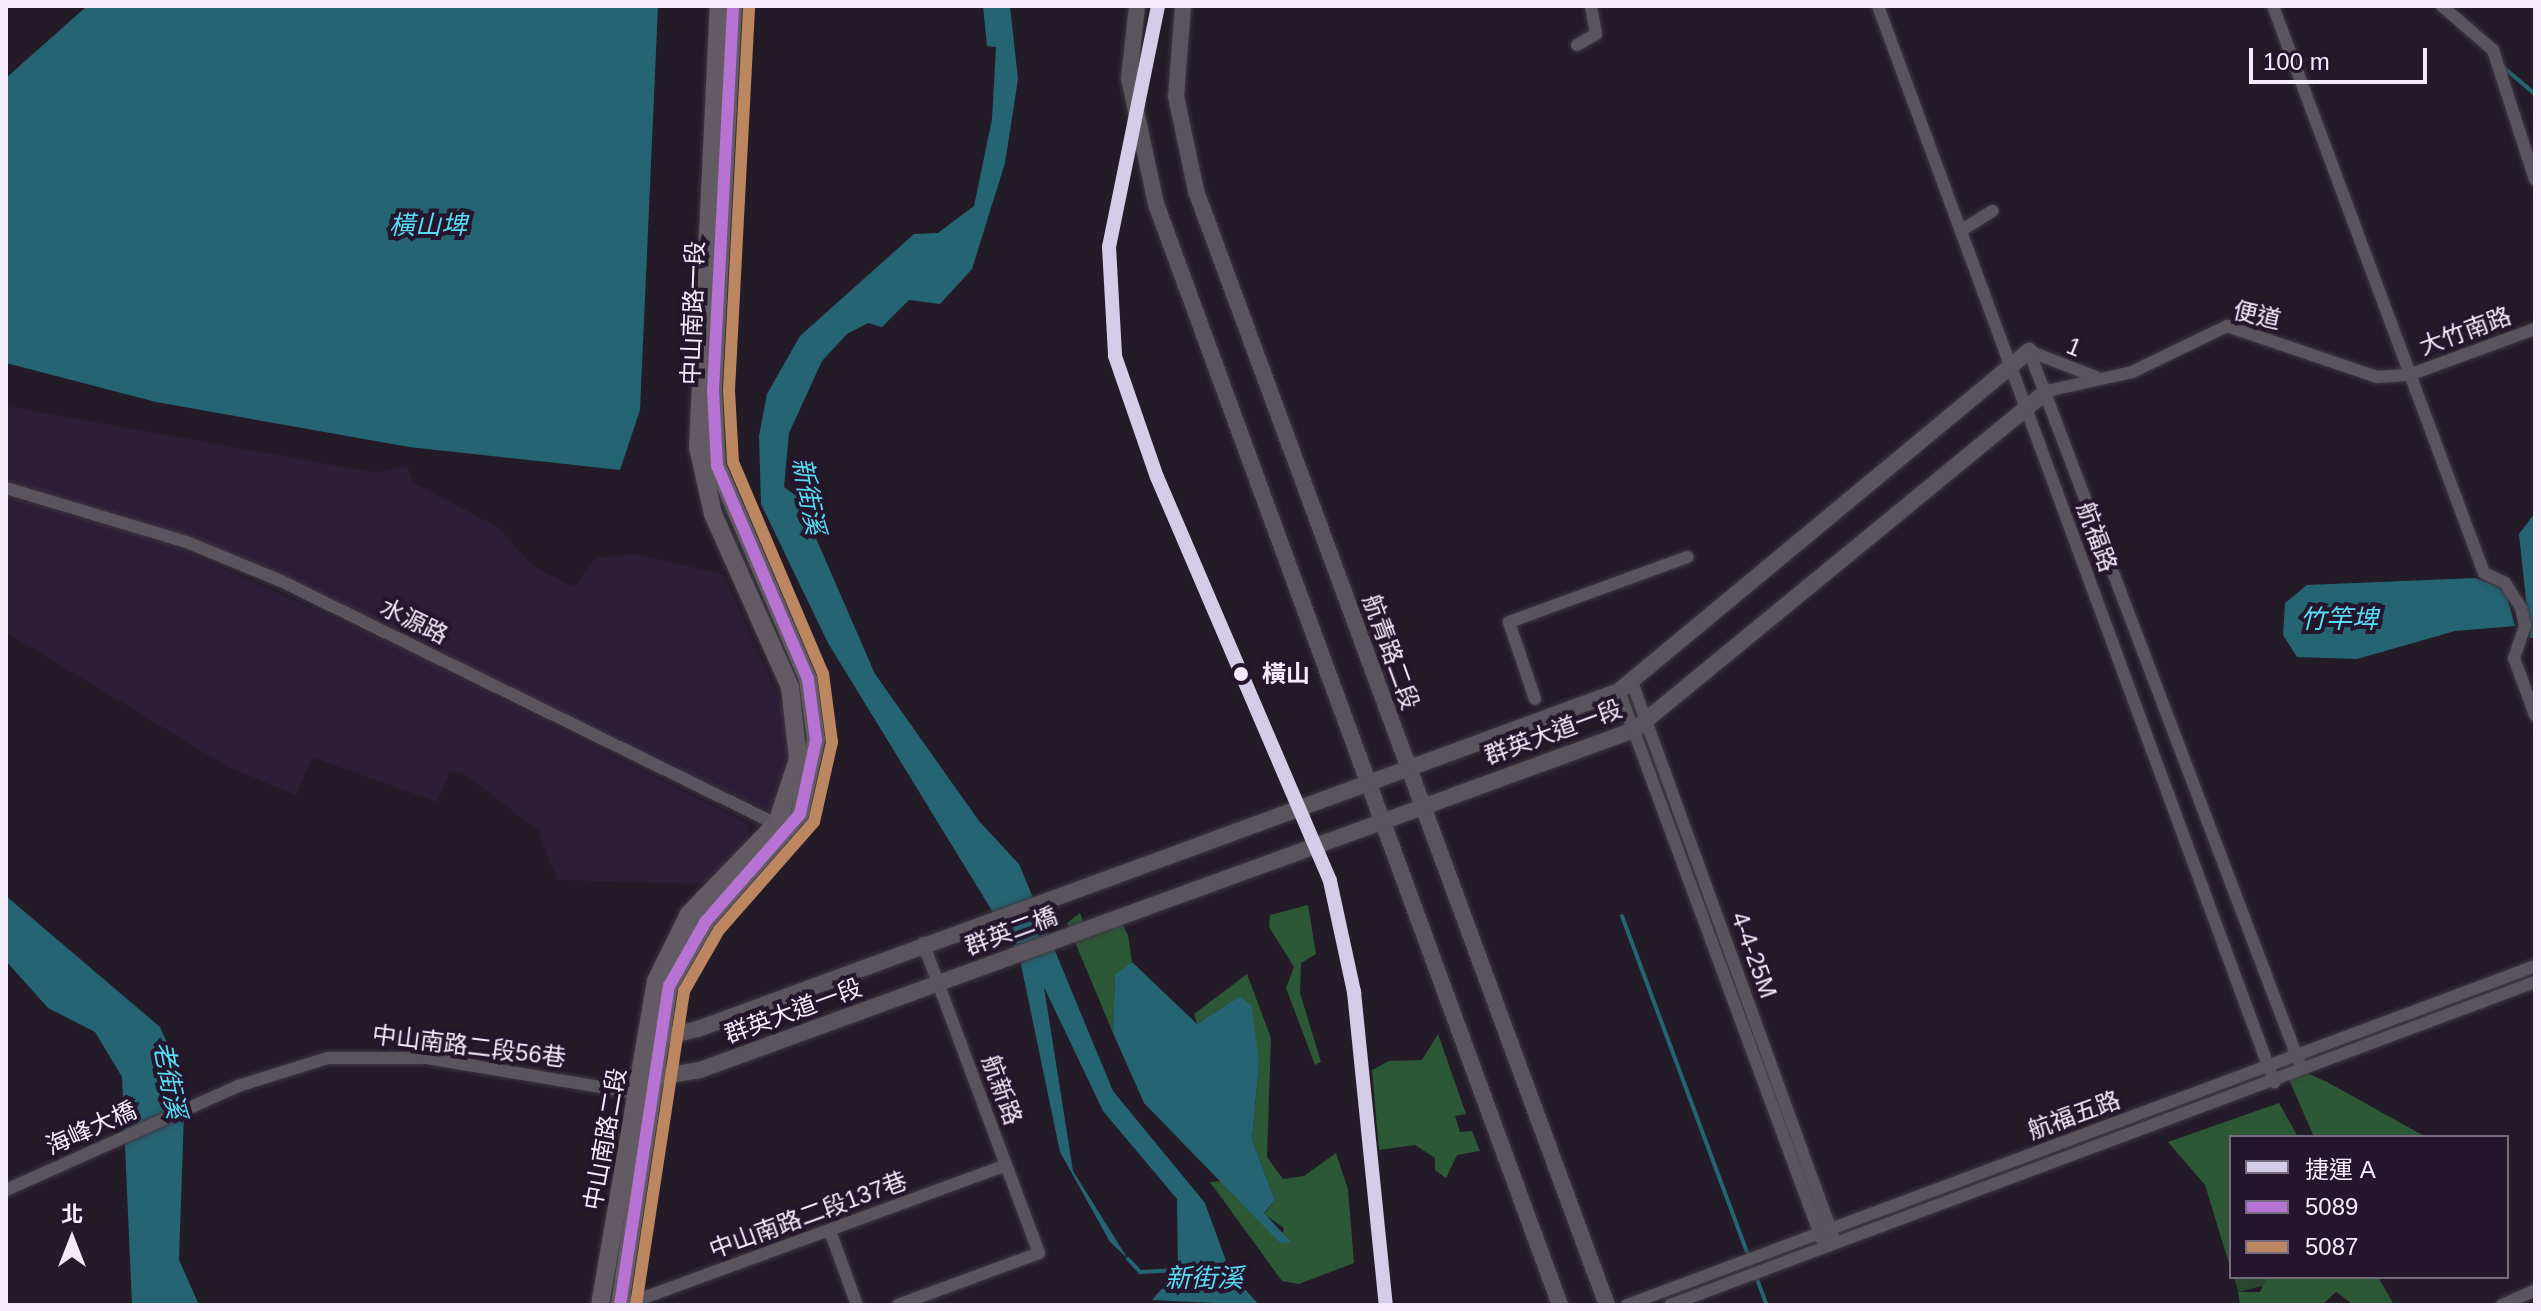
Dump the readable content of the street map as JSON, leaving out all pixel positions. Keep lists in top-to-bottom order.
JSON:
{
  "streets": {
    "main road": ["中山南路一段", "中山南路二段"],
    "street": [
      "便道",
      "大竹南路",
      "1",
      "航福路",
      "水源路",
      "航青路二段",
      "群英大道一段",
      "群英二橋",
      "4-4-25M",
      "中山南路二段56巷",
      "航新路",
      "航福五路",
      "海峰大橋",
      "中山南路二段137巷"
    ]
  },
  "crossings": [
    ["中山南路一段", "水源路"],
    ["中山南路一段", "中山南路二段"],
    ["便道", "大竹南路"],
    ["便道", "1"],
    ["1", "航福路"],
    ["1", "群英大道一段"],
    ["航福路", "群英大道一段"],
    ["航福路", "航福五路"],
    ["航青路二段", "群英大道一段"],
    ["群英大道一段", "群英二橋"],
    ["群英大道一段", "4-4-25M"],
    ["群英大道一段", "中山南路二段56巷"],
    ["群英大道一段", "航新路"],
    ["群英大道一段", "中山南路二段"],
    ["4-4-25M", "航福五路"],
    ["中山南路二段56巷", "海峰大橋"],
    ["中山南路二段56巷", "中山南路二段"],
    ["航新路", "中山南路二段137巷"],
    ["中山南路二段", "中山南路二段137巷"]
  ],
  "water": [
    "橫山埤",
    "新街溪",
    "竹竿埤",
    "老街溪"
  ],
  "places": ["橫山"],
  "lines": ["metro line A", "transit line 5089", "transit line 5087"],
  "legend": ["捷運 A", "5089", "5087"],
  "scale_bar": "100 m",
  "north": "top"
}
